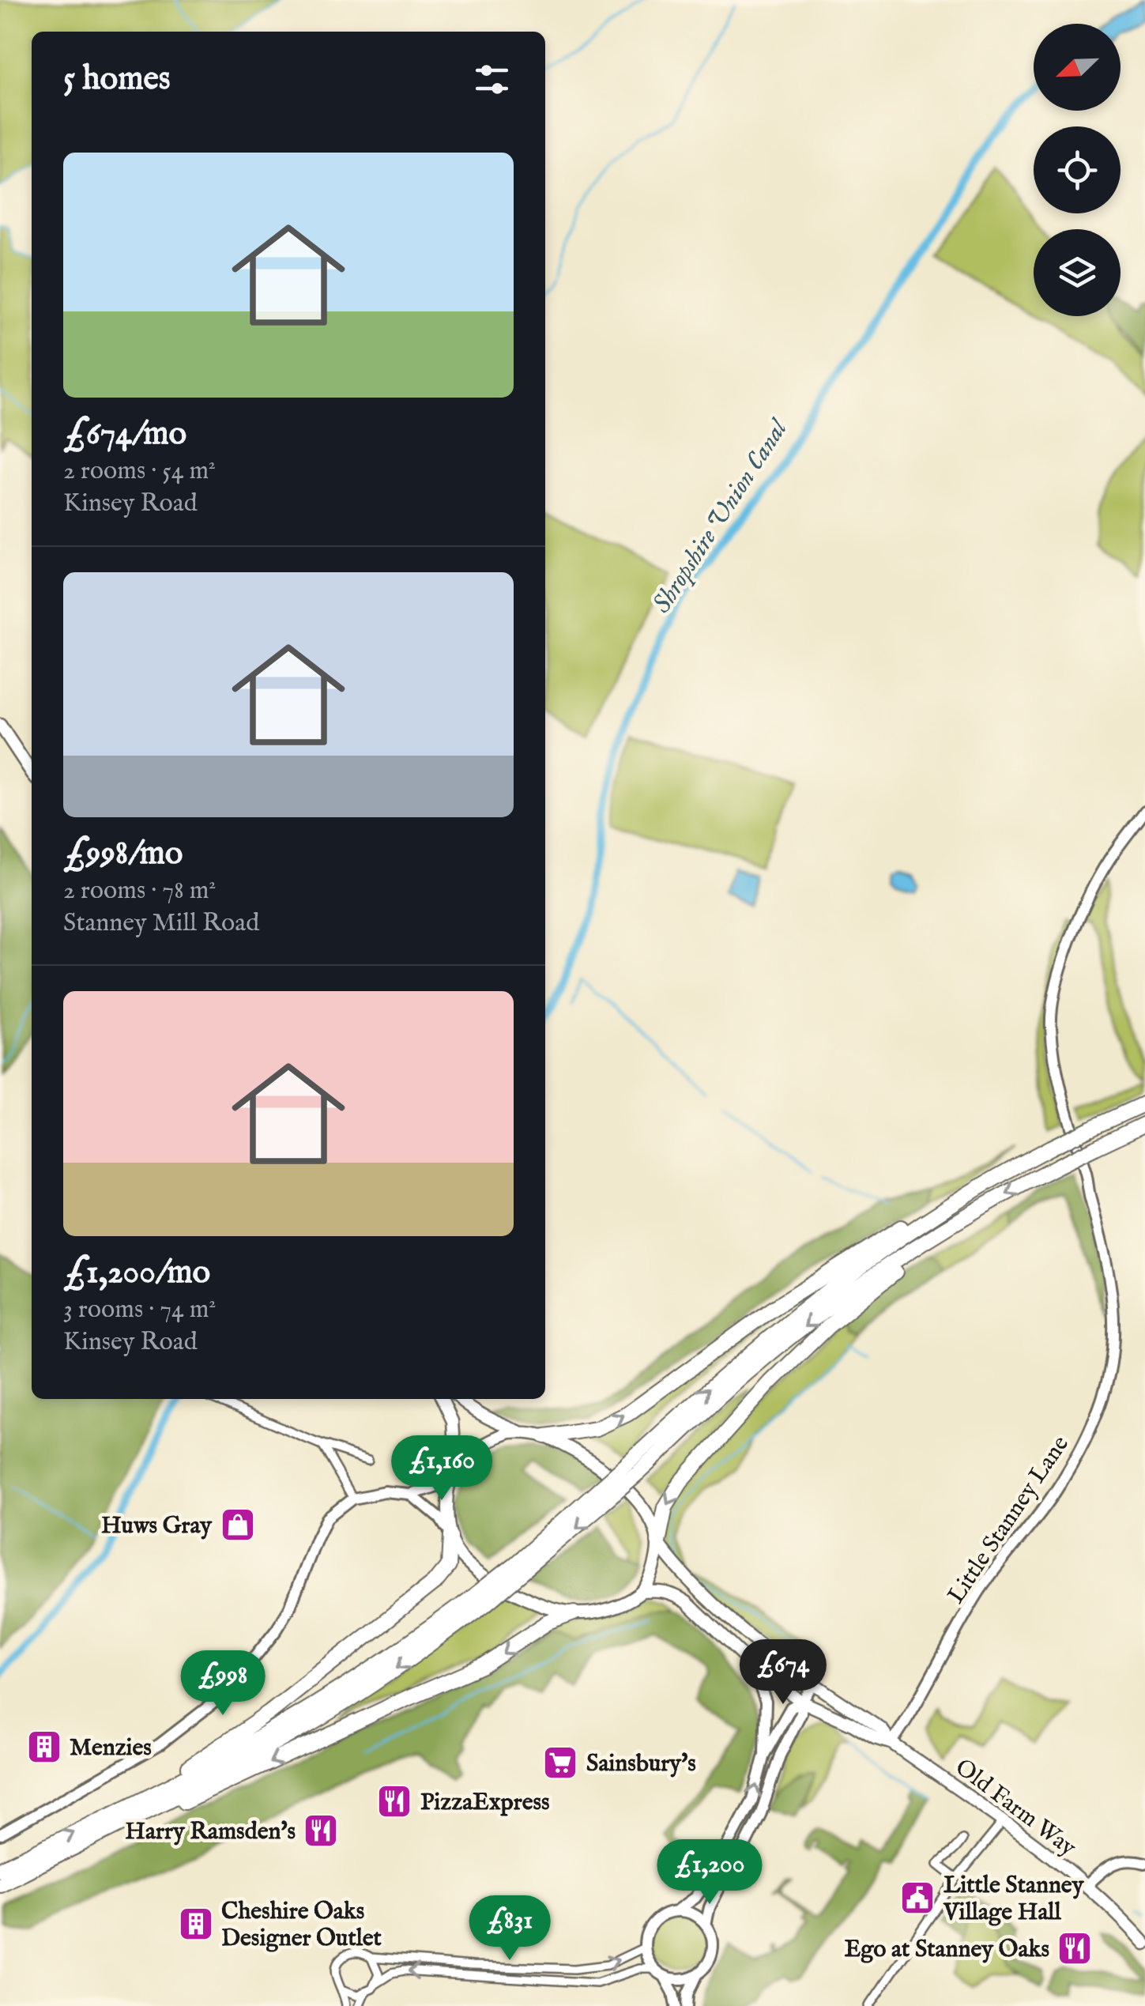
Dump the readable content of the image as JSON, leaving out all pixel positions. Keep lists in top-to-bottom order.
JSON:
{
  "streets": {
    "main road": ["Old Farm Way"],
    "street": ["Little Stanney Lane"]
  },
  "crossings": [
    ["Little Stanney Lane", "Old Farm Way"]
  ],
  "water": ["Shropshire Union Canal"],
  "places": {
    "shop": ["Huws Gray"],
    "building": ["Menzies", "Cheshire Oaks Designer Outlet"],
    "supermarket": ["Sainsbury's"],
    "restaurant": ["PizzaExpress", "Harry Ramsden's", "Ego at Stanney Oaks"],
    "public building": ["Little Stanney Village Hall"]
  },
  "north": "bottom left",
  "page": {
    "heading": "5 homes",
    "list": [
      {
        "name": "£674/mo",
        "note": "2 rooms · 54 m² · Kinsey Road"
      },
      {
        "name": "£998/mo",
        "note": "2 rooms · 78 m² · Stanney Mill Road"
      },
      {
        "name": "£1,200/mo",
        "note": "3 rooms · 74 m² · Kinsey Road"
      }
    ],
    "price": [
      "£1,160",
      "£674",
      "£998",
      "£1,200",
      "£831"
    ]
  }
}
